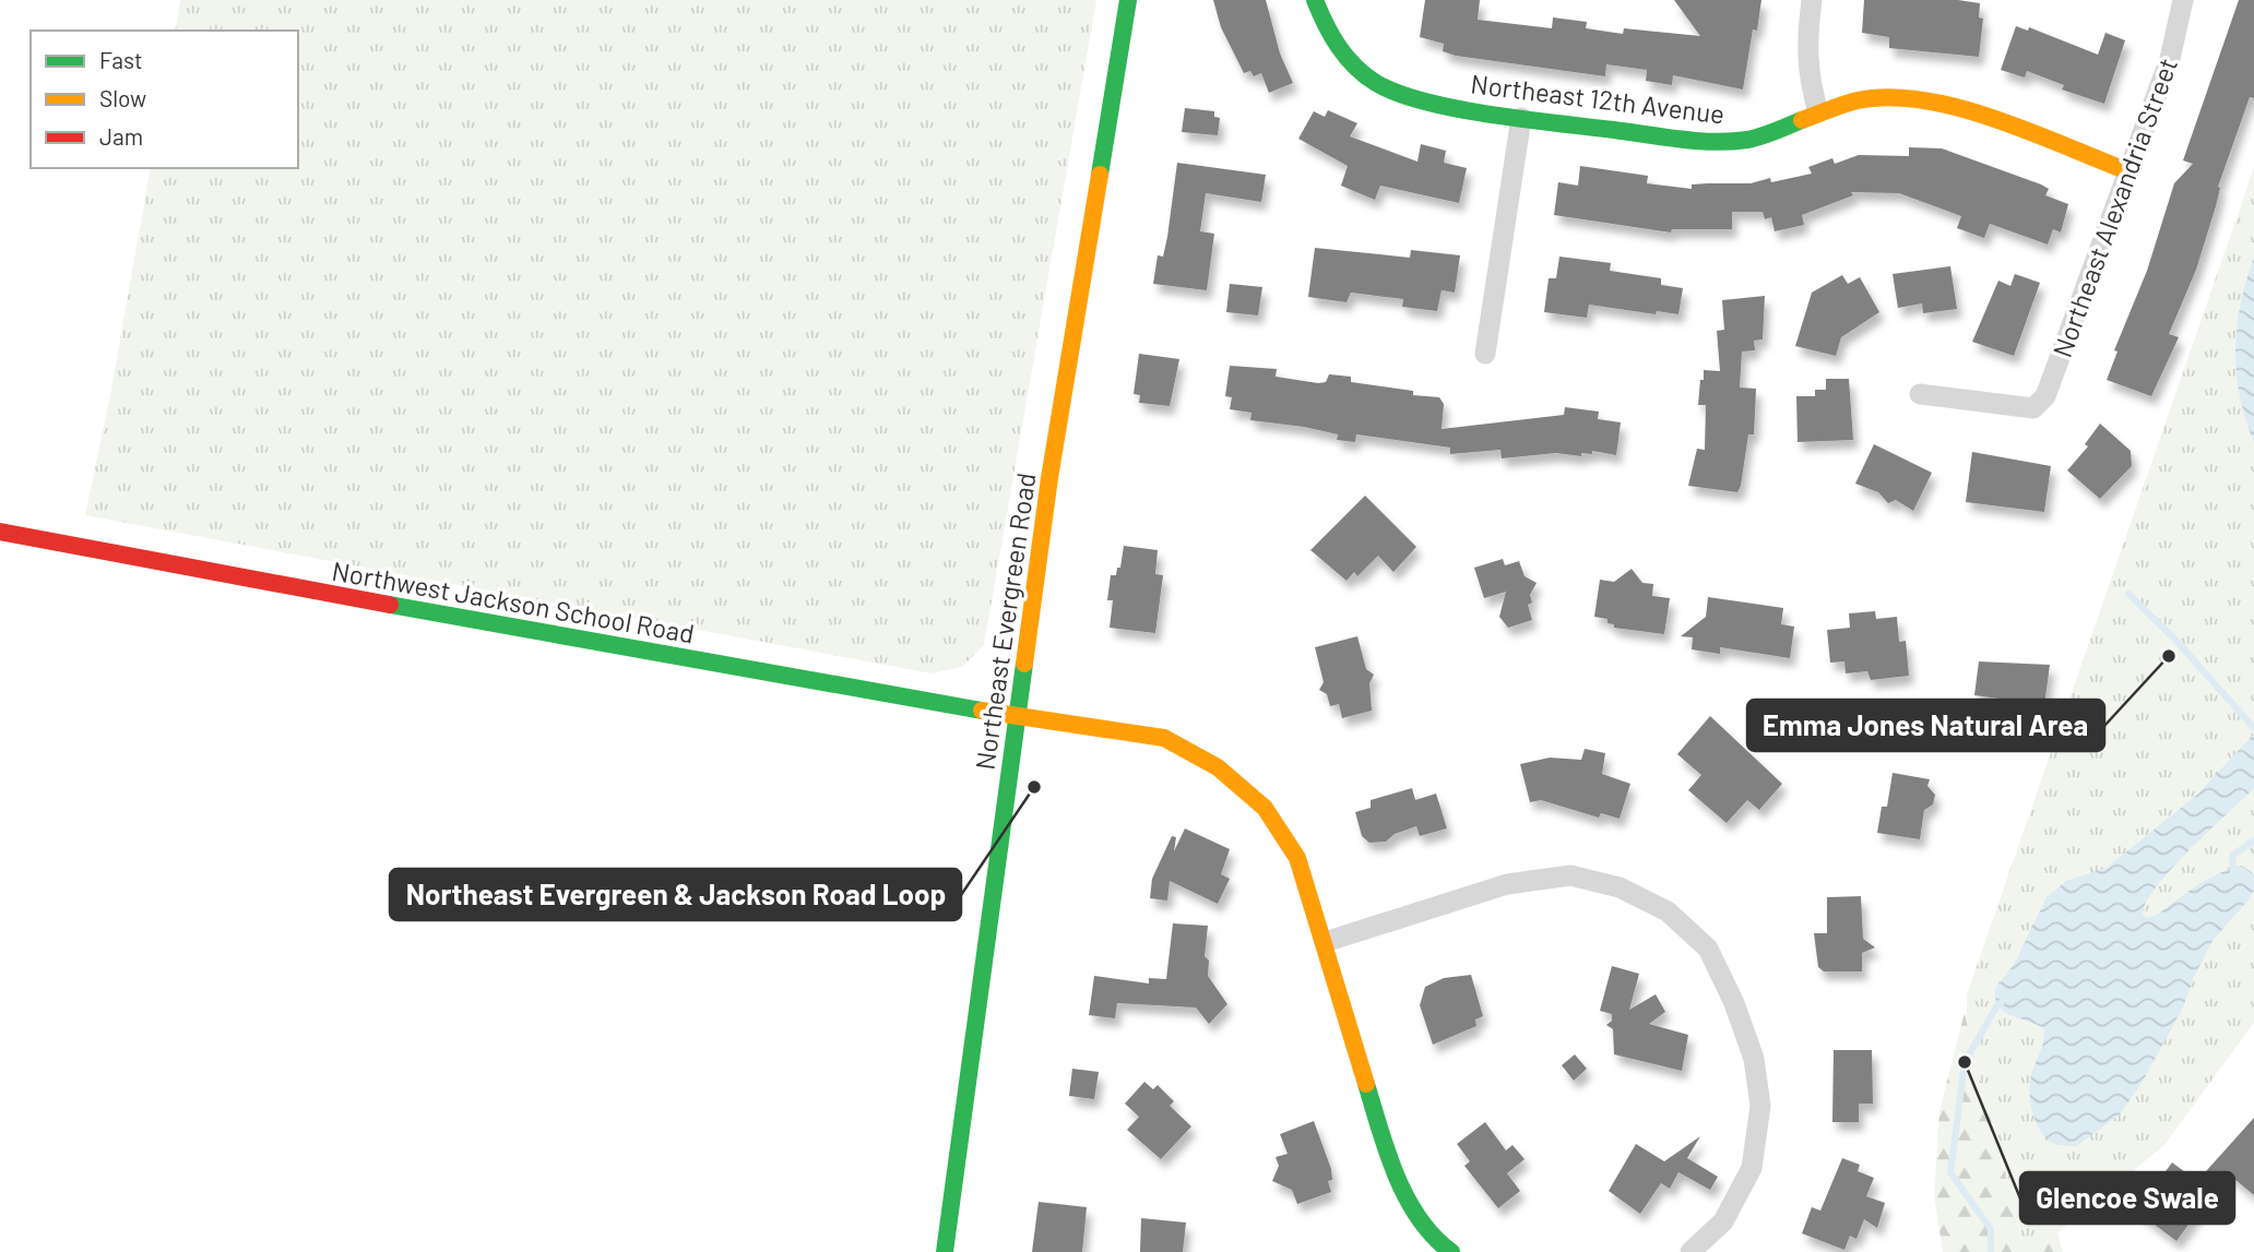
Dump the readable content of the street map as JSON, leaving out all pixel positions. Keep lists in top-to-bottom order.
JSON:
{
  "streets": {
    "main road": ["Northeast 12th Avenue", "Northwest Jackson School Road", "Northeast Evergreen Road"],
    "street": ["Northeast Alexandria Street"]
  },
  "crossings": [
    ["Northeast 12th Avenue", "Northeast Alexandria Street"],
    ["Northwest Jackson School Road", "Northeast Evergreen Road"]
  ],
  "places": ["Emma Jones Natural Area", "Northeast Evergreen & Jackson Road Loop", "Glencoe Swale"],
  "legend": ["Fast", "Slow", "Jam"]
}
